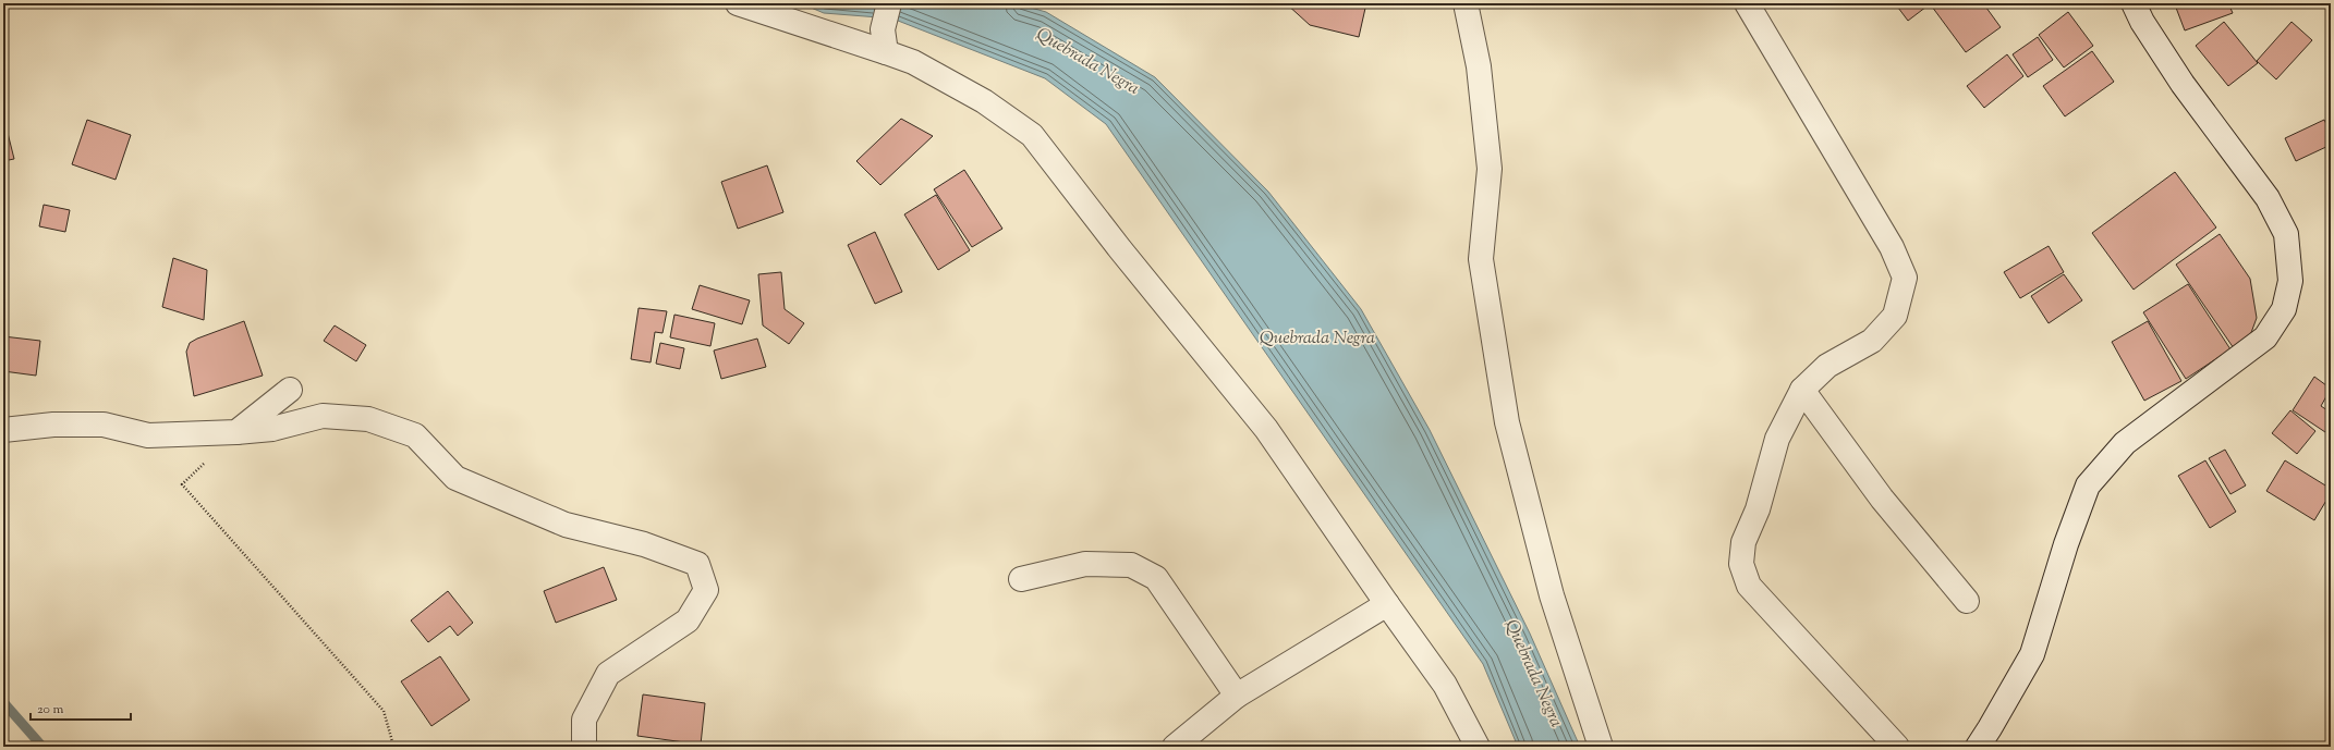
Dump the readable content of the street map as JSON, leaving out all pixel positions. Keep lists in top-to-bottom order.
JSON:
{
  "water": ["Quebrada Negra"],
  "scale_bar": "20 m"
}
